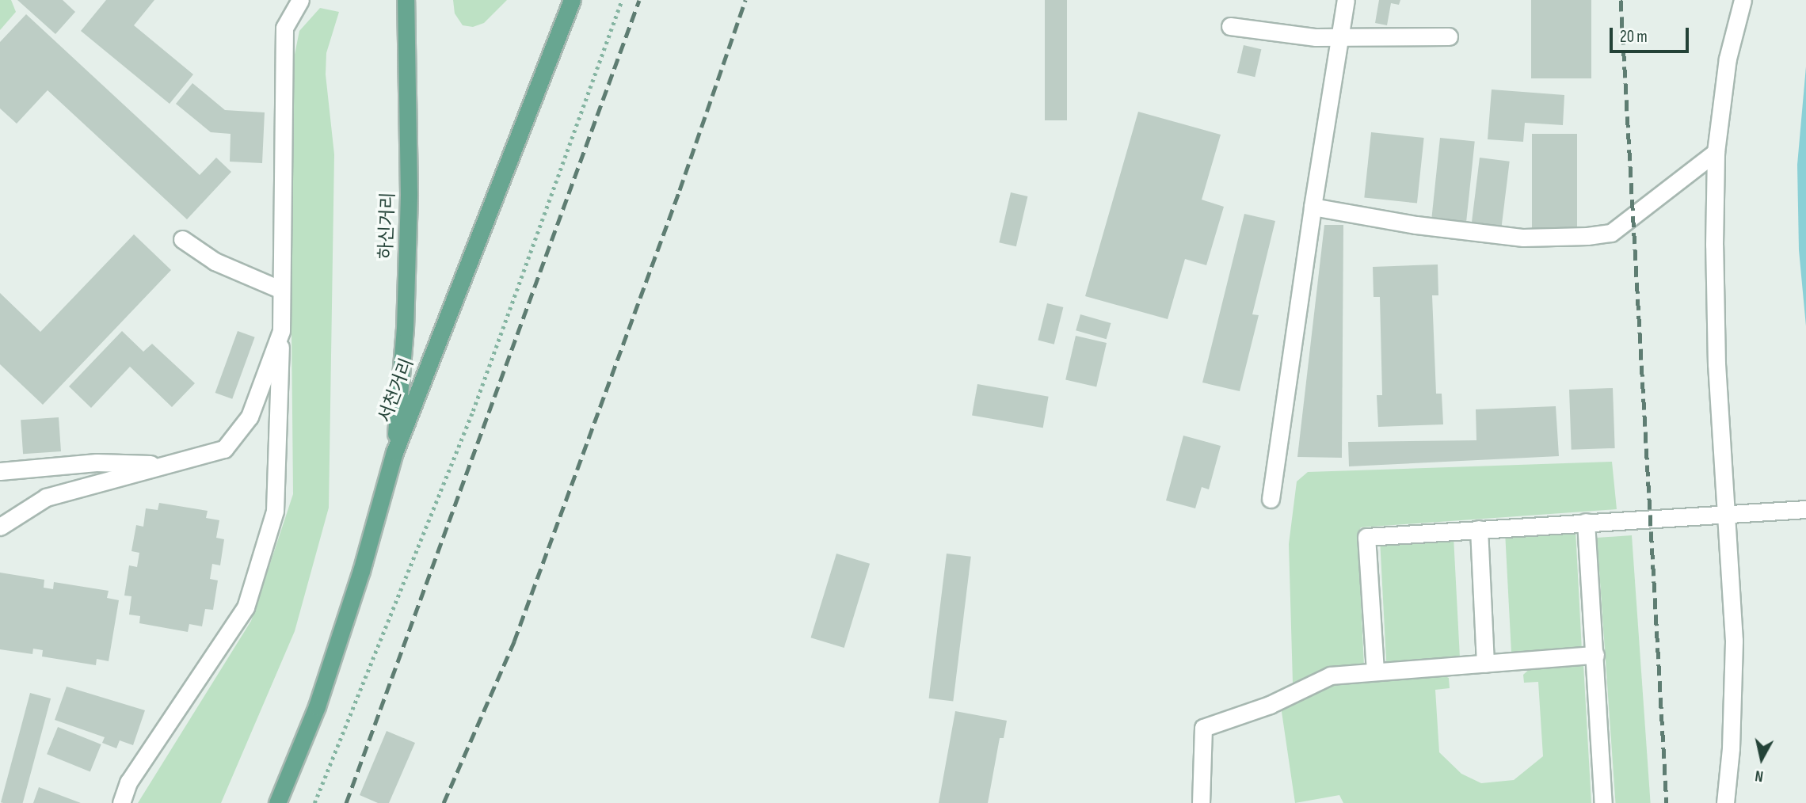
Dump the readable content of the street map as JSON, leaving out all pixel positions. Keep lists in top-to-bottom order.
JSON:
{
  "streets": {
    "main road": ["하신거리", "서천거리"]
  },
  "crossings": [
    ["하신거리", "서천거리"]
  ],
  "scale_bar": "20 m",
  "north": "bottom"
}
